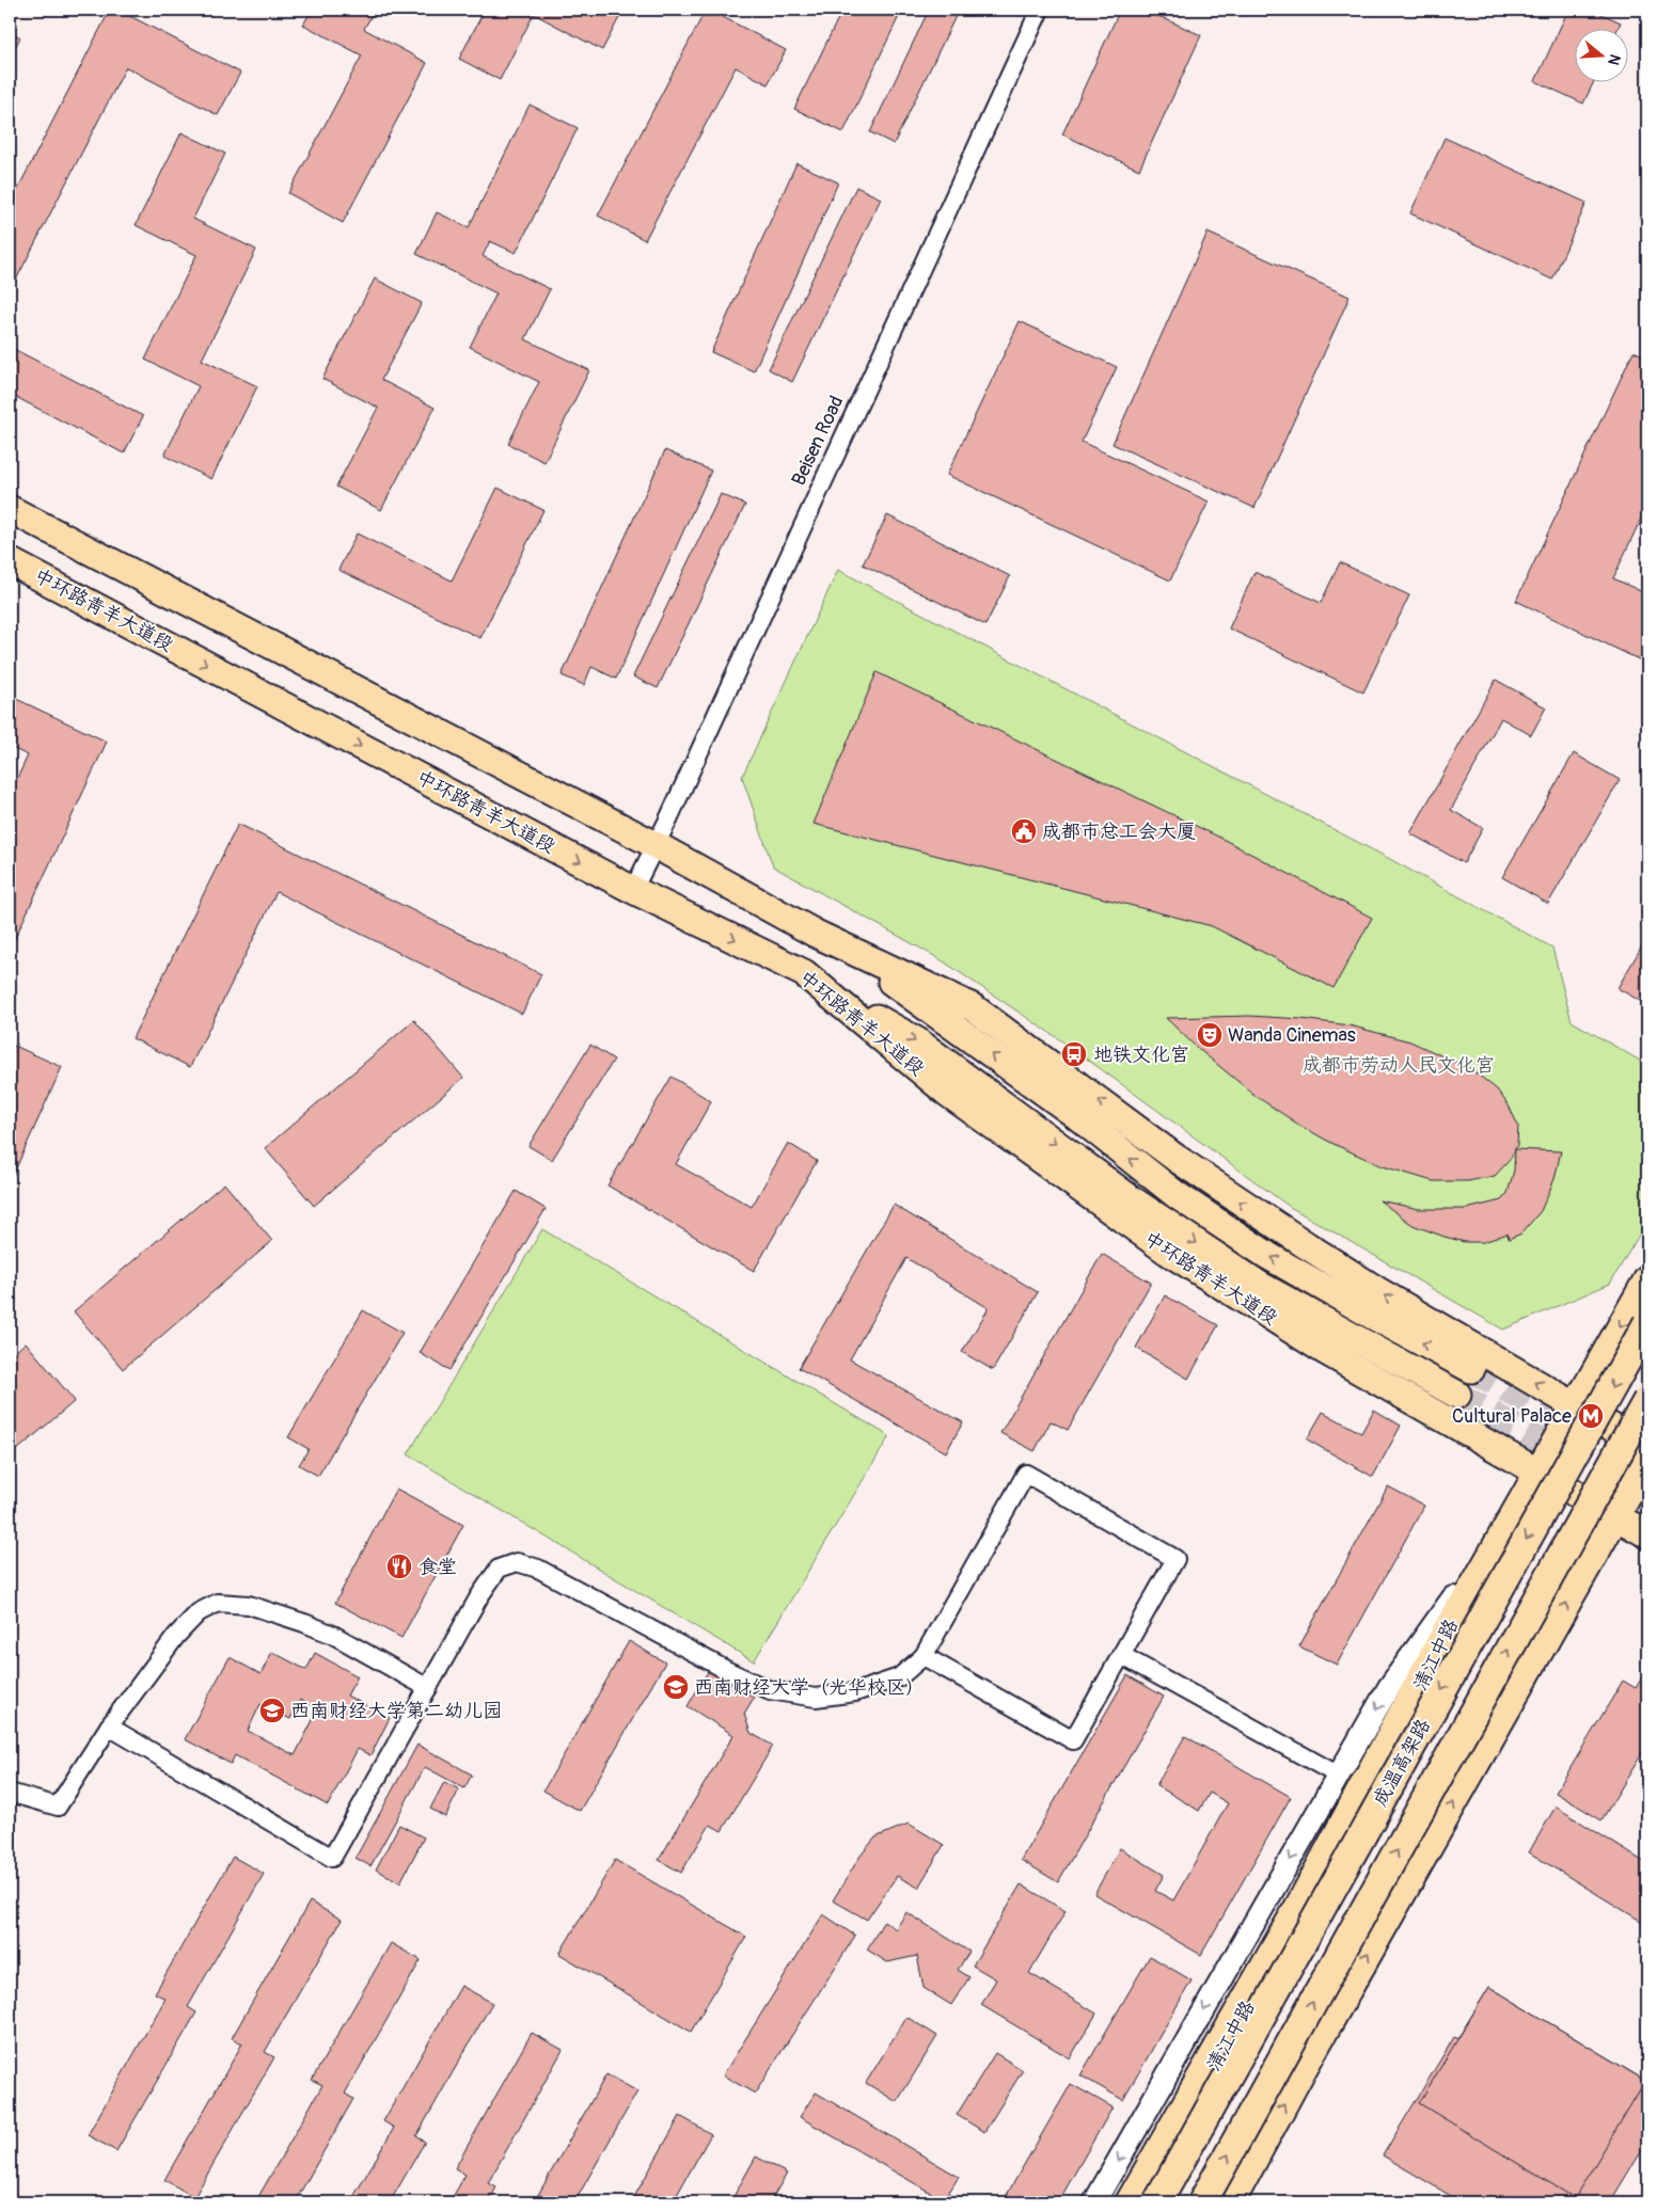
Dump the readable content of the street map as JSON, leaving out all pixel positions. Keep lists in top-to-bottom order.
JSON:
{
  "streets": {
    "highway": ["成温高架路"],
    "main road": ["中环路青羊大道段", "清江中路"],
    "street": ["Beisen Road"]
  },
  "crossings": [
    ["Beisen Road", "中环路青羊大道段"],
    ["中环路青羊大道段", "清江中路"]
  ],
  "parks": ["成都市劳动人民文化宫"],
  "places": {
    "public building": ["成都市总工会大厦"],
    "theatre": ["Wanda Cinemas"],
    "bus stop": ["地铁文化宫"],
    "metro station": ["Cultural Palace"],
    "restaurant": ["食堂"],
    "school or university": ["西南财经大学（光华校区）", "西南财经大学第二幼儿园"]
  },
  "north": "right"
}
